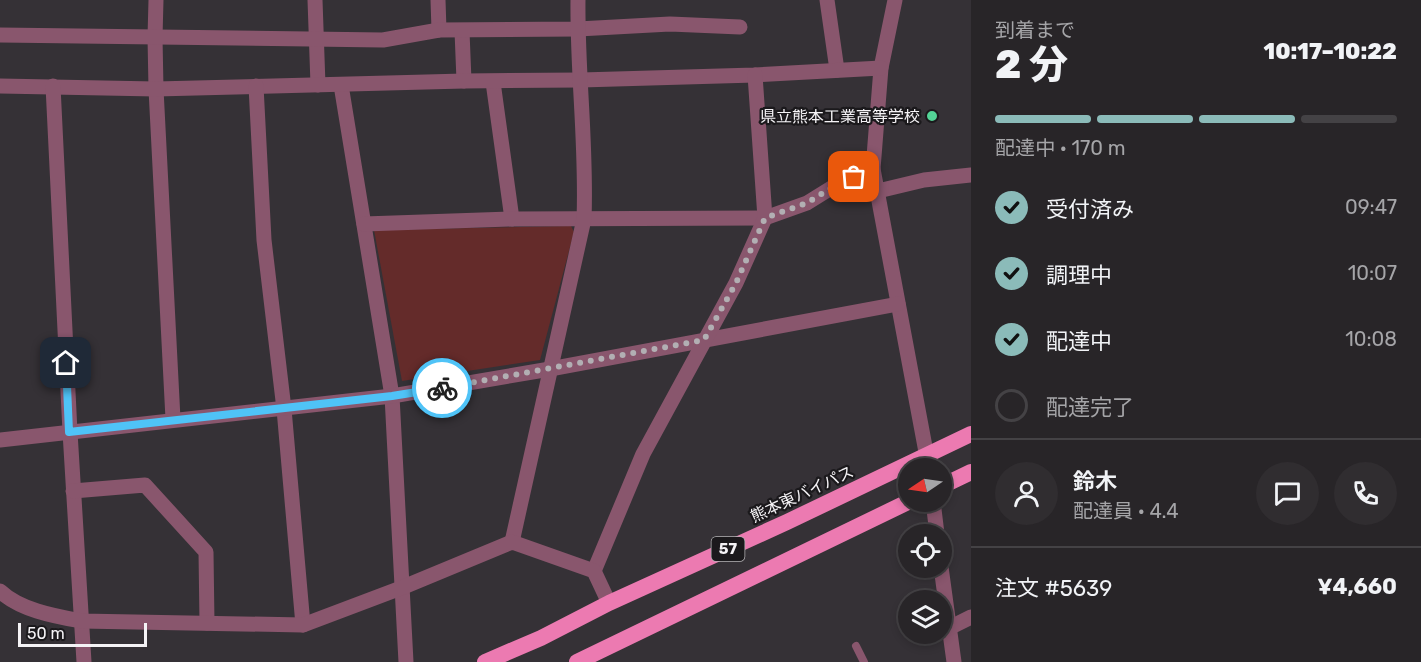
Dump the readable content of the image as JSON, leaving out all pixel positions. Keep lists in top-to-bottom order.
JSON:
{
  "streets": {
    "highway": ["熊本東バイパス", "57"]
  },
  "places": ["県立熊本工業高等学校"],
  "scale_bar": "50 m",
  "north": "left",
  "page": {
    "heading": ["2 分", "到着まで", "10:17–10:22"],
    "panel": [
      "鈴木",
      "配達員 · 4.4",
      "注文 #5639",
      "¥4,660"
    ],
    "bar": "配達中 · 170 m",
    "list": [
      ["受付済み", "09:47"],
      ["調理中", "10:07"],
      ["配達中", "10:08"],
      "配達完了"
    ],
    "scale": "50 m"
  }
}
